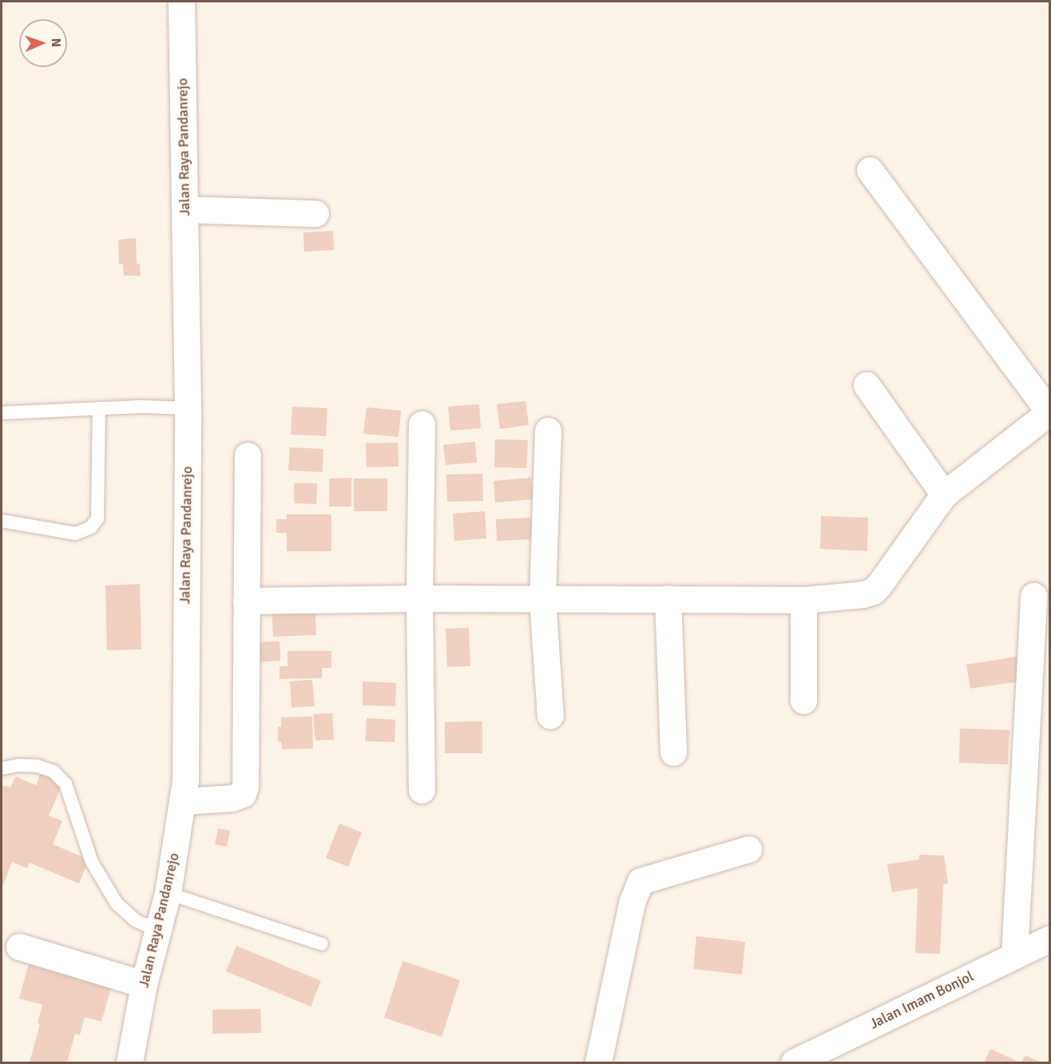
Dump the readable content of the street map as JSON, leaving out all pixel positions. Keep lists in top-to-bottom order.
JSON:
{
  "streets": {
    "street": ["Jalan Raya Pandanrejo", "Jalan Imam Bonjol"]
  },
  "north": "right"
}
